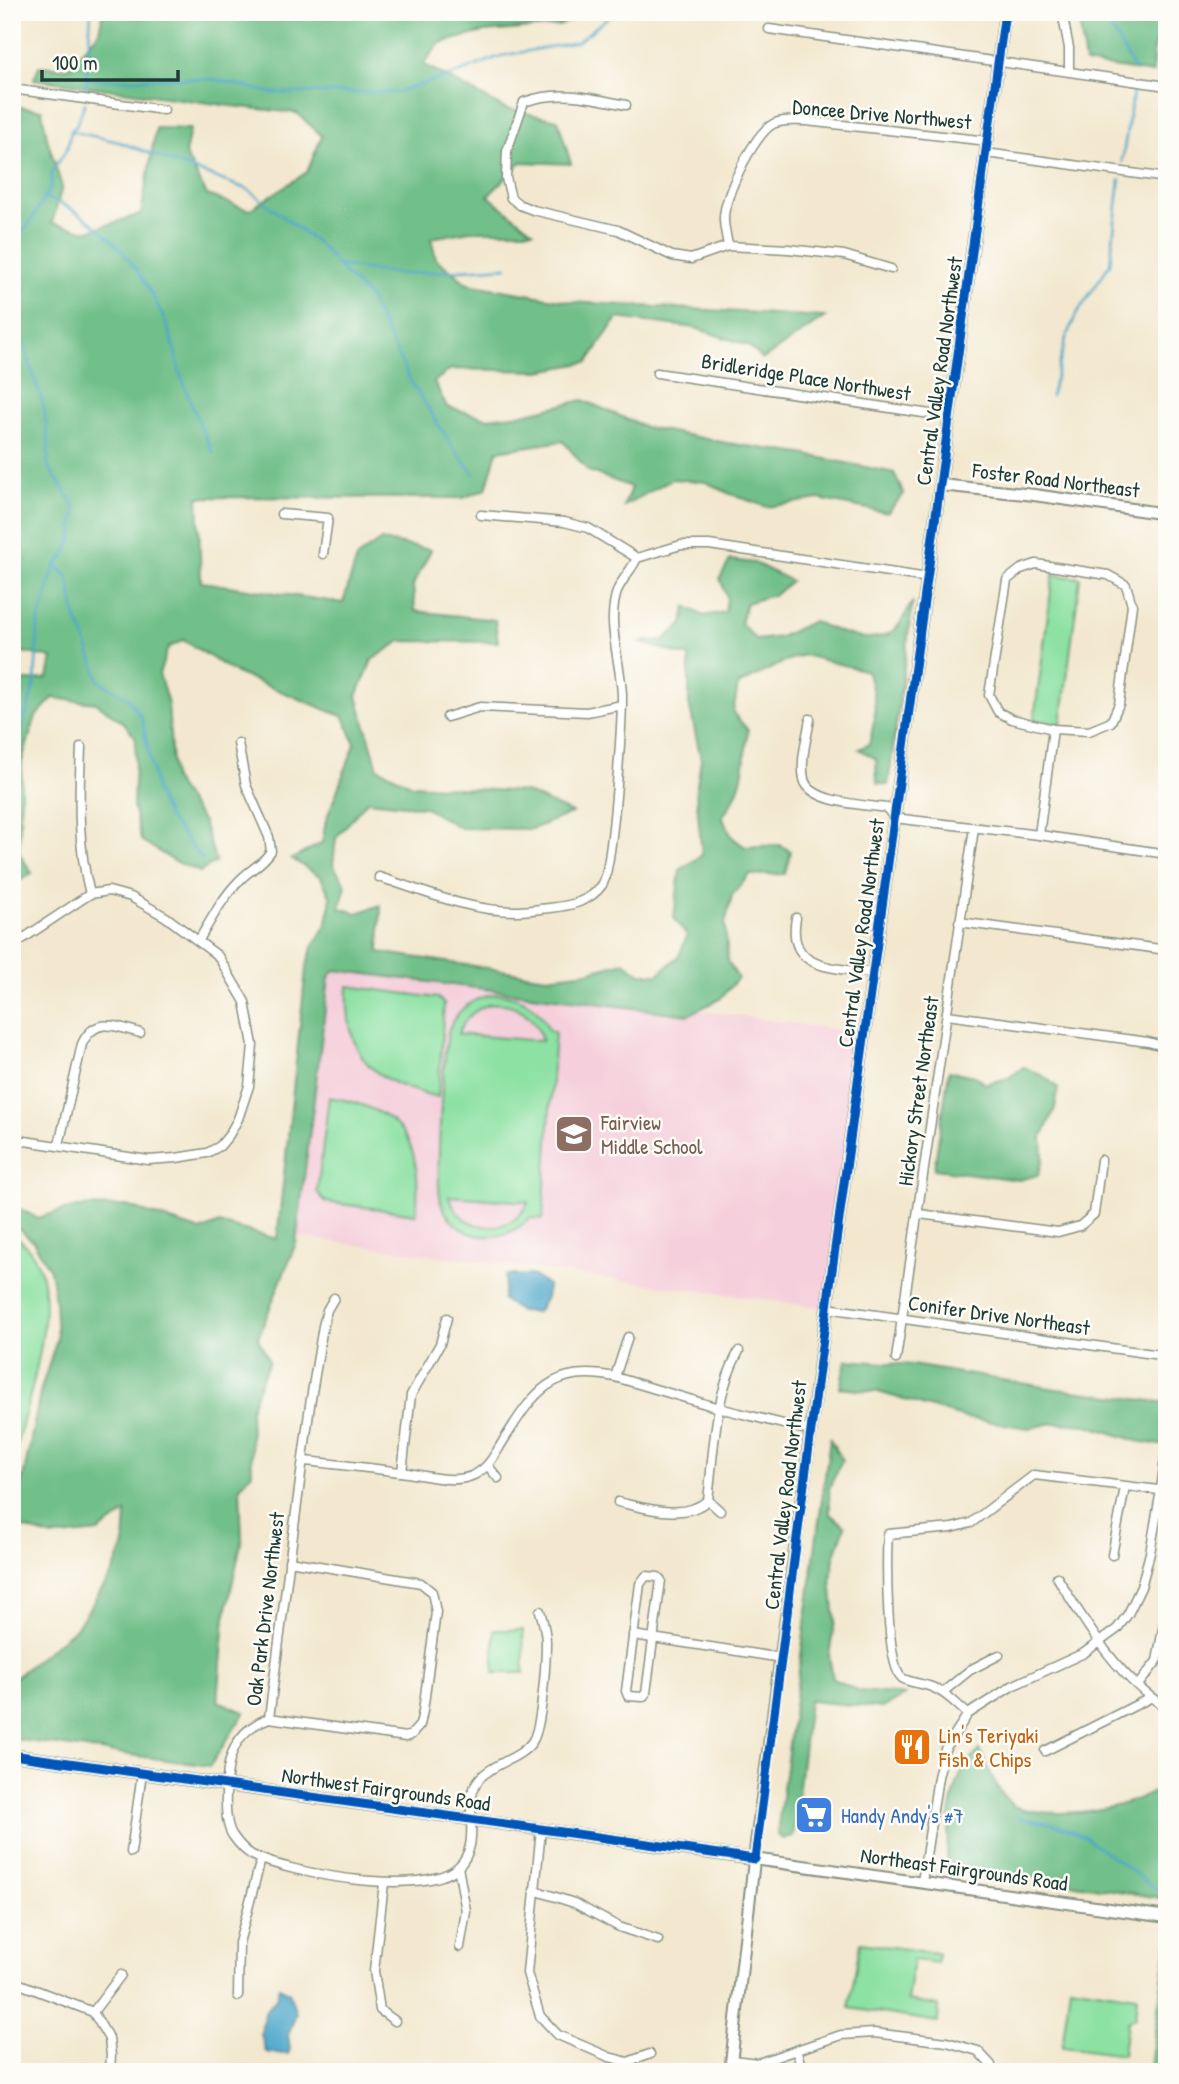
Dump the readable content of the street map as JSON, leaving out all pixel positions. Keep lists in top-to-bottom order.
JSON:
{
  "streets": {
    "main road": [
      "Central Valley Road Northwest",
      "Foster Road Northeast",
      "Northwest Fairgrounds Road",
      "Northeast Fairgrounds Road"
    ],
    "street": [
      "Doncee Drive Northwest",
      "Bridleridge Place Northwest",
      "Hickory Street Northeast",
      "Conifer Drive Northeast",
      "Oak Park Drive Northwest"
    ]
  },
  "crossings": [
    ["Doncee Drive Northwest", "Central Valley Road Northwest"],
    ["Central Valley Road Northwest", "Bridleridge Place Northwest"],
    ["Central Valley Road Northwest", "Foster Road Northeast"],
    ["Central Valley Road Northwest", "Conifer Drive Northeast"],
    ["Central Valley Road Northwest", "Northwest Fairgrounds Road"],
    ["Central Valley Road Northwest", "Northeast Fairgrounds Road"],
    ["Hickory Street Northeast", "Conifer Drive Northeast"],
    ["Oak Park Drive Northwest", "Northwest Fairgrounds Road"],
    ["Northwest Fairgrounds Road", "Northeast Fairgrounds Road"]
  ],
  "places": {
    "school or university": ["Fairview Middle School"],
    "restaurant": ["Lin's Teriyaki Fish & Chips"],
    "supermarket": ["Handy Andy's #7"]
  },
  "scale_bar": "100 m"
}
